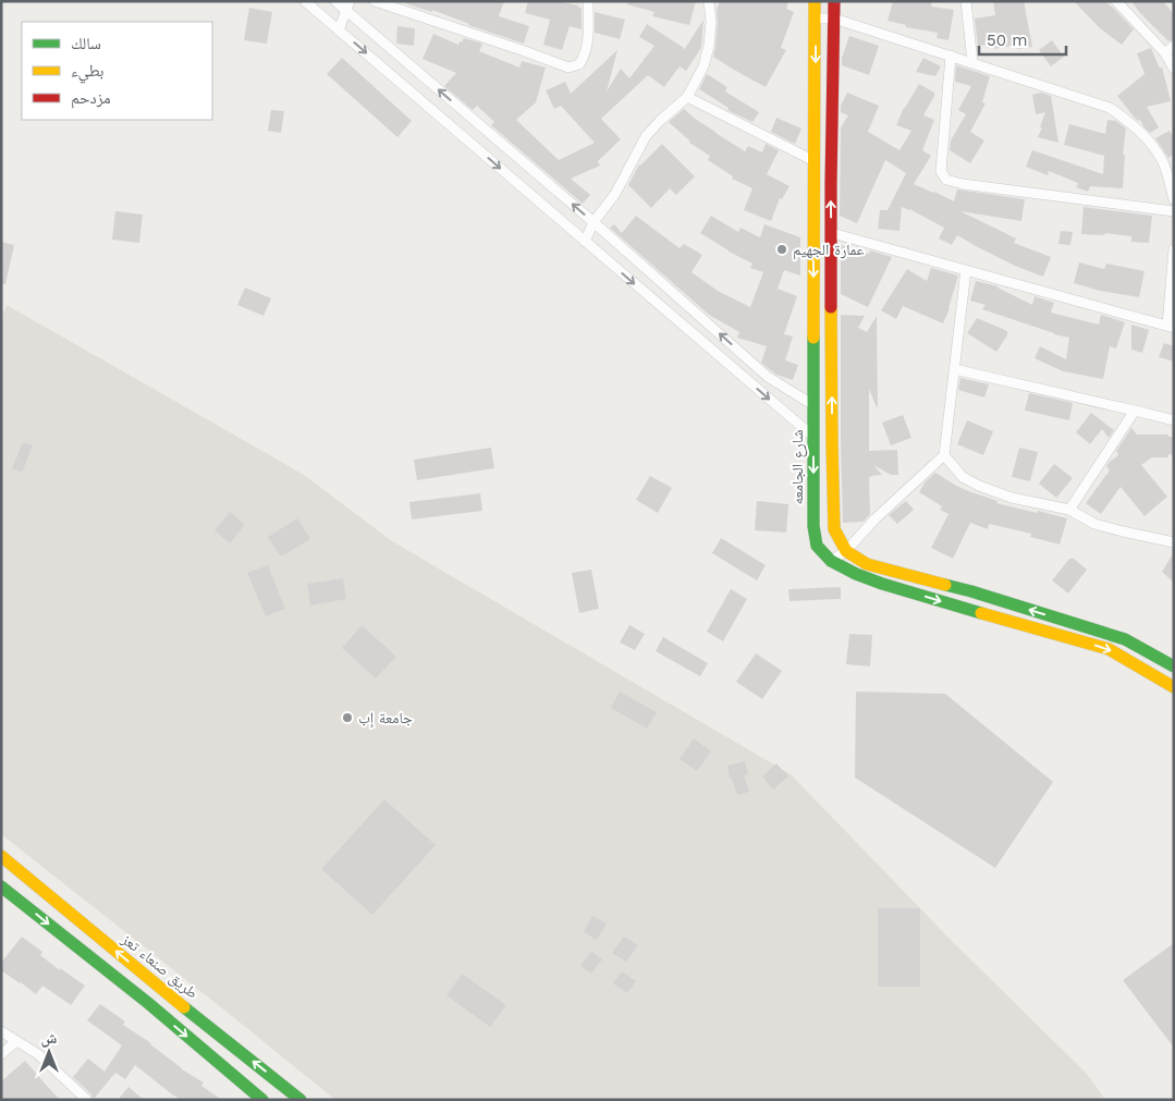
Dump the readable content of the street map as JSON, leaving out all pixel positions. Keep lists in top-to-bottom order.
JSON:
{
  "streets": {
    "main road": ["شارع الجامعه", "طريق صنعاء تعز"]
  },
  "places": ["عمارة الجهيم", "جامعة إب"],
  "legend": ["سالك", "بطيء", "مزدحم"],
  "scale_bar": "50 m",
  "north": "top"
}
